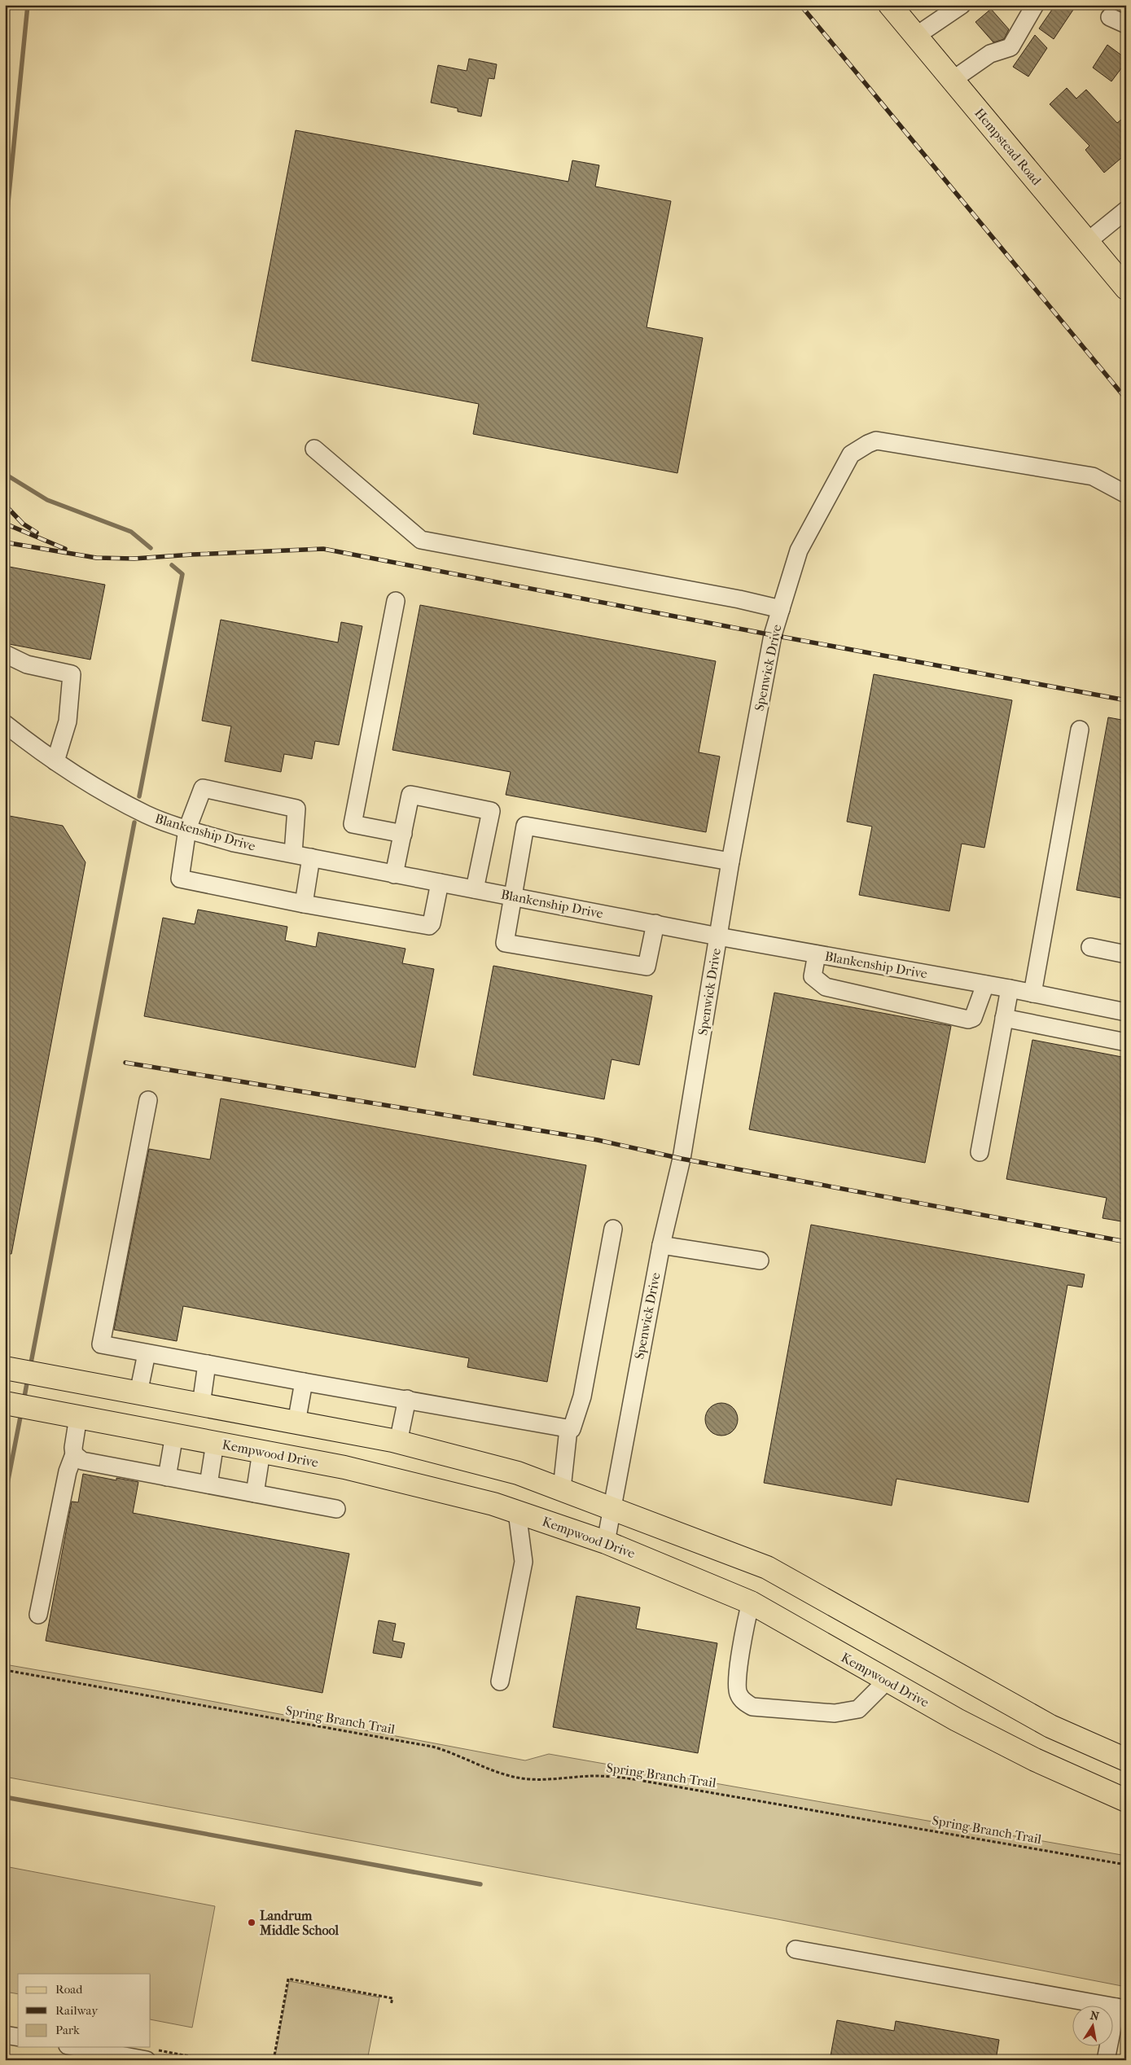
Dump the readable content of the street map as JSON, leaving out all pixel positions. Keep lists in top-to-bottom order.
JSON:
{
  "streets": {
    "main road": ["Hempstead Road", "Kempwood Drive"],
    "street": ["Spenwick Drive", "Blankenship Drive"],
    "path": ["Spring Branch Trail"]
  },
  "crossings": [
    ["Spenwick Drive", "Blankenship Drive"],
    ["Spenwick Drive", "Kempwood Drive"]
  ],
  "places": ["Landrum Middle School"],
  "legend": ["Road", "Railway", "Park"],
  "north": "top"
}
